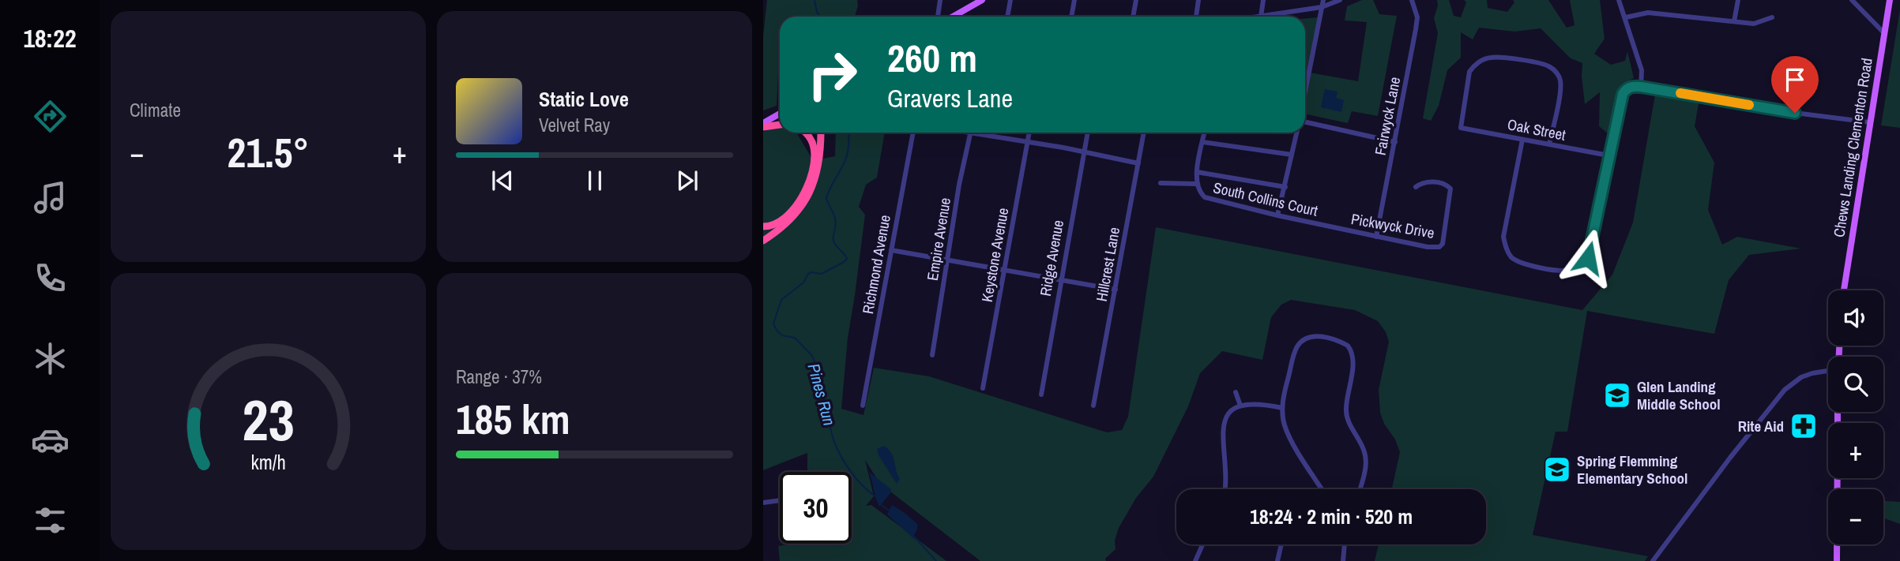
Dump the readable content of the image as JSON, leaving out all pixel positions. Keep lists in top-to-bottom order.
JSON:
{
  "streets": {
    "main road": ["Chews Landing Clementon Road"],
    "street": [
      "Fairwyck Lane",
      "Oak Street",
      "South Collins Court",
      "Pickwyck Drive",
      "Empire Avenue",
      "Keystone Avenue",
      "Ridge Avenue",
      "Richmond Avenue",
      "Hillcrest Lane"
    ]
  },
  "crossings": [
    ["Fairwyck Lane", "Pickwyck Drive"],
    ["South Collins Court", "Pickwyck Drive"]
  ],
  "water": ["Pines Run"],
  "places": {
    "school or university": ["Glen Landing Middle School", "Spring Flemming Elementary School"],
    "pharmacy": ["Rite Aid"]
  },
  "page": {
    "tabs": "18:22",
    "tile": [
      "Climate",
      ["Range · 37%", "185 km"]
    ],
    "turn": ["260 m", "Gravers Lane"],
    "song": ["Static Love", "Velvet Ray"],
    "heat": ["−", "21.5°", "+"],
    "map_buttons": ["+", "−"],
    "limit": "30",
    "trip": "18:24 · 2 min · 520 m",
    "gauge": ["23", "km/h"]
  }
}
